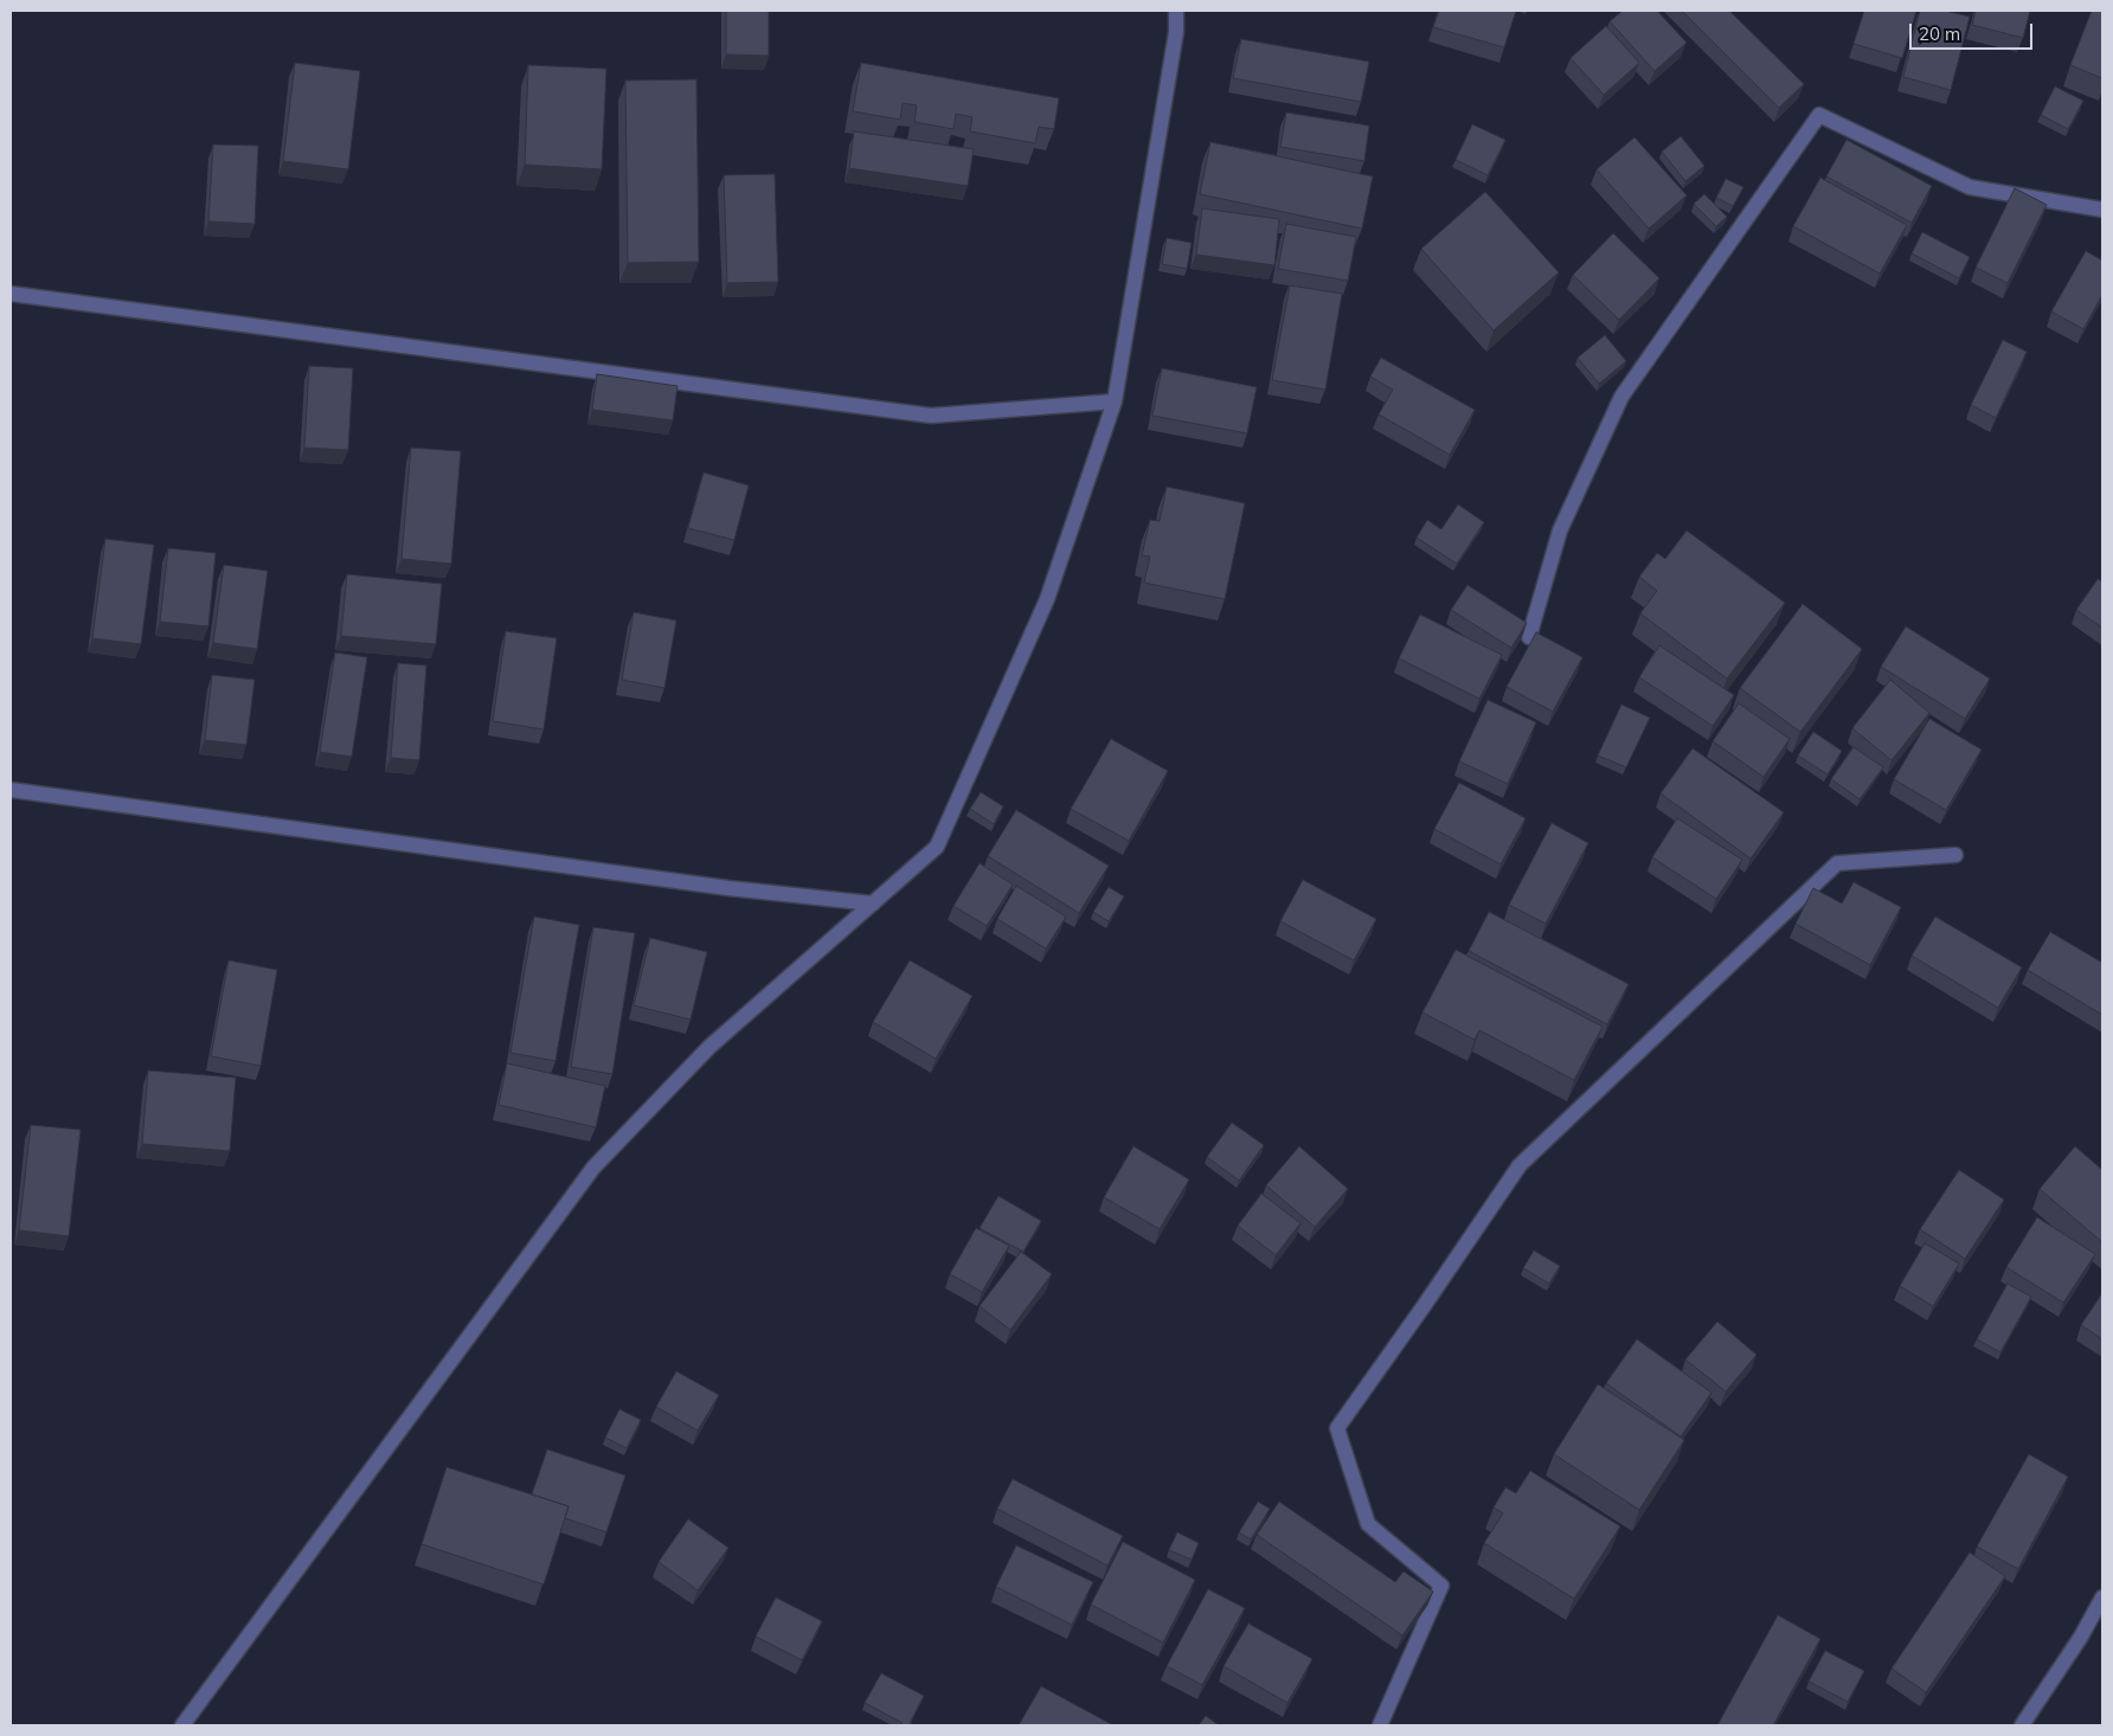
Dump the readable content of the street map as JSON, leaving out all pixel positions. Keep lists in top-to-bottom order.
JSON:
{
  "scale_bar": "20 m"
}
